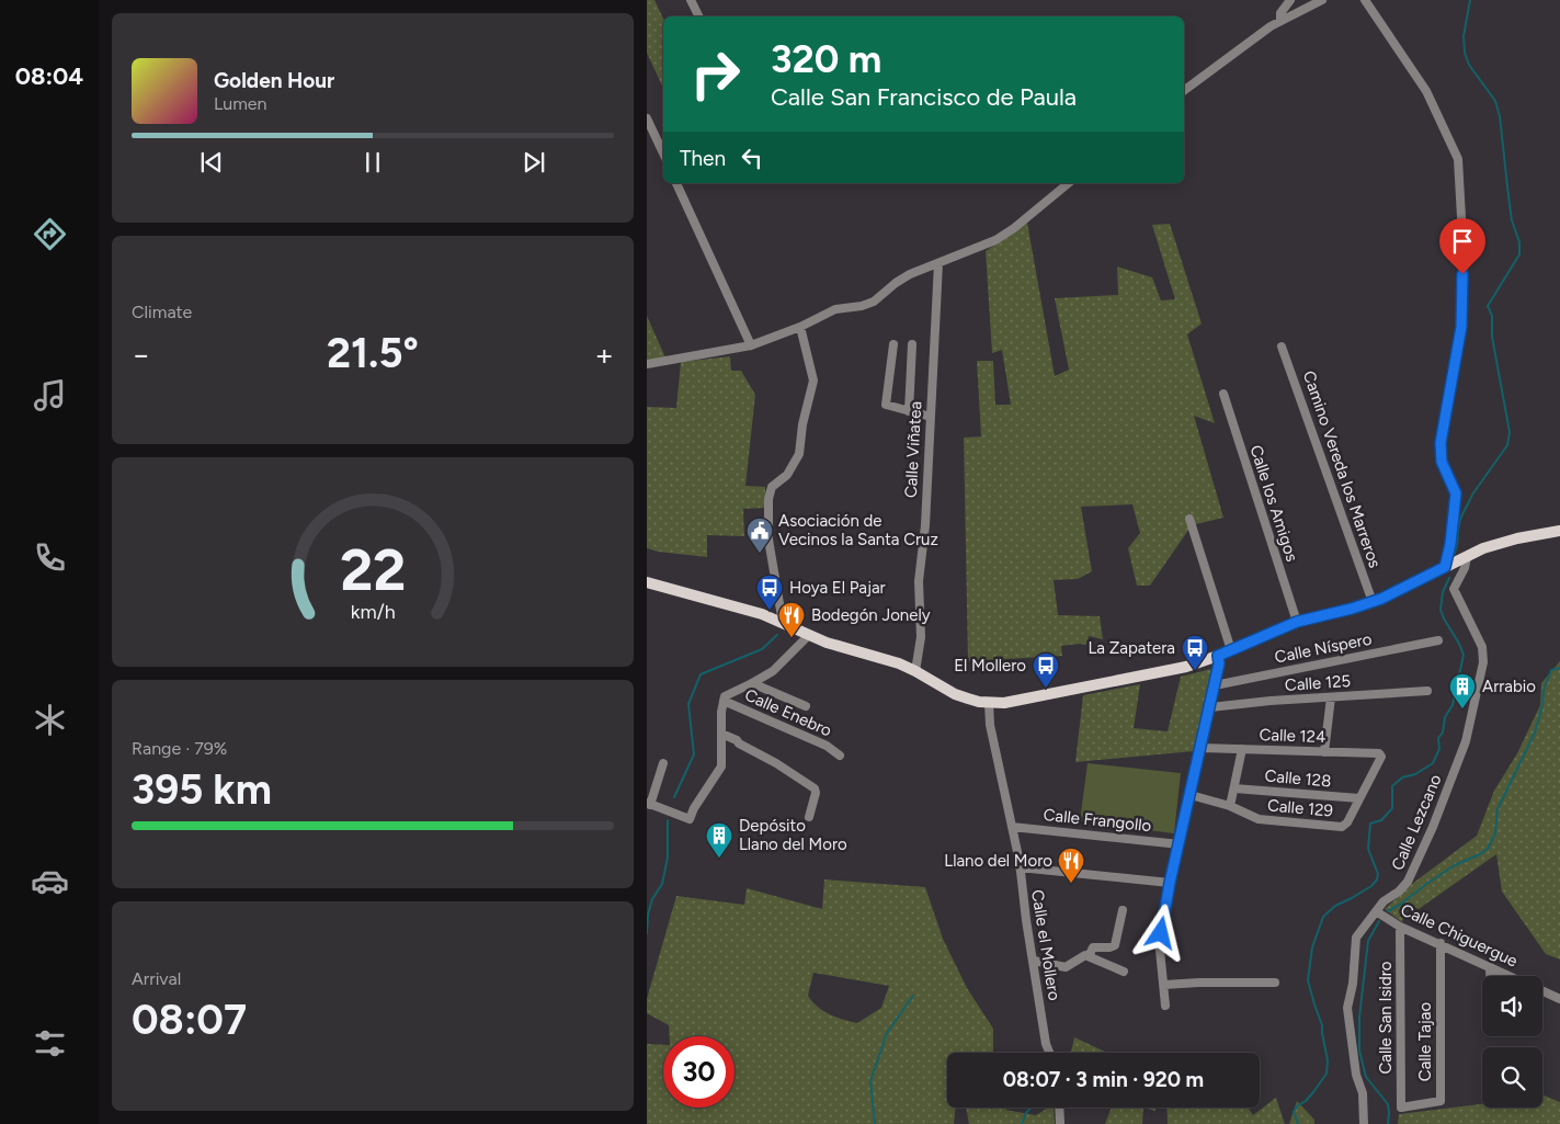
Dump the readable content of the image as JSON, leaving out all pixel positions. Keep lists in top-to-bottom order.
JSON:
{
  "streets": {
    "street": [
      "Calle Viñatea",
      "Camino Vereda los Marreros",
      "Calle los Amigos",
      "Calle Níspero",
      "Calle 125",
      "Calle Enebro",
      "Calle 124",
      "Calle 128",
      "Calle 129",
      "Calle Frangollo",
      "Calle Lezcano",
      "Calle Chiguergue",
      "Calle el Mollero",
      "Calle San Isidro",
      "Calle Tajao"
    ]
  },
  "crossings": [
    ["Calle 124", "Calle 128"],
    ["Calle 124", "Calle 129"],
    ["Calle 128", "Calle 129"],
    ["Calle Frangollo", "Calle el Mollero"],
    ["Calle Lezcano", "Calle Chiguergue"],
    ["Calle Chiguergue", "Calle San Isidro"],
    ["Calle Chiguergue", "Calle Tajao"],
    ["Calle San Isidro", "Calle Tajao"]
  ],
  "places": {
    "public building": ["Asociación de Vecinos la Santa Cruz"],
    "bus stop": ["Hoya El Pajar", "La Zapatera", "El Mollero"],
    "restaurant": ["Bodegón Jonely", "Llano del Moro"],
    "building": ["Arrabio", "Depósito Llano del Moro"]
  },
  "page": {
    "tabs": "08:04",
    "turn": ["320 m", "Calle San Francisco de Paula"],
    "song": ["Golden Hour", "Lumen"],
    "then": "Then",
    "tile": [
      "Climate",
      ["Range · 79%", "395 km"],
      ["Arrival", "08:07"]
    ],
    "heat": ["−", "21.5°", "+"],
    "limit": "30",
    "trip": "08:07 · 3 min · 920 m",
    "gauge": ["22", "km/h"]
  }
}
